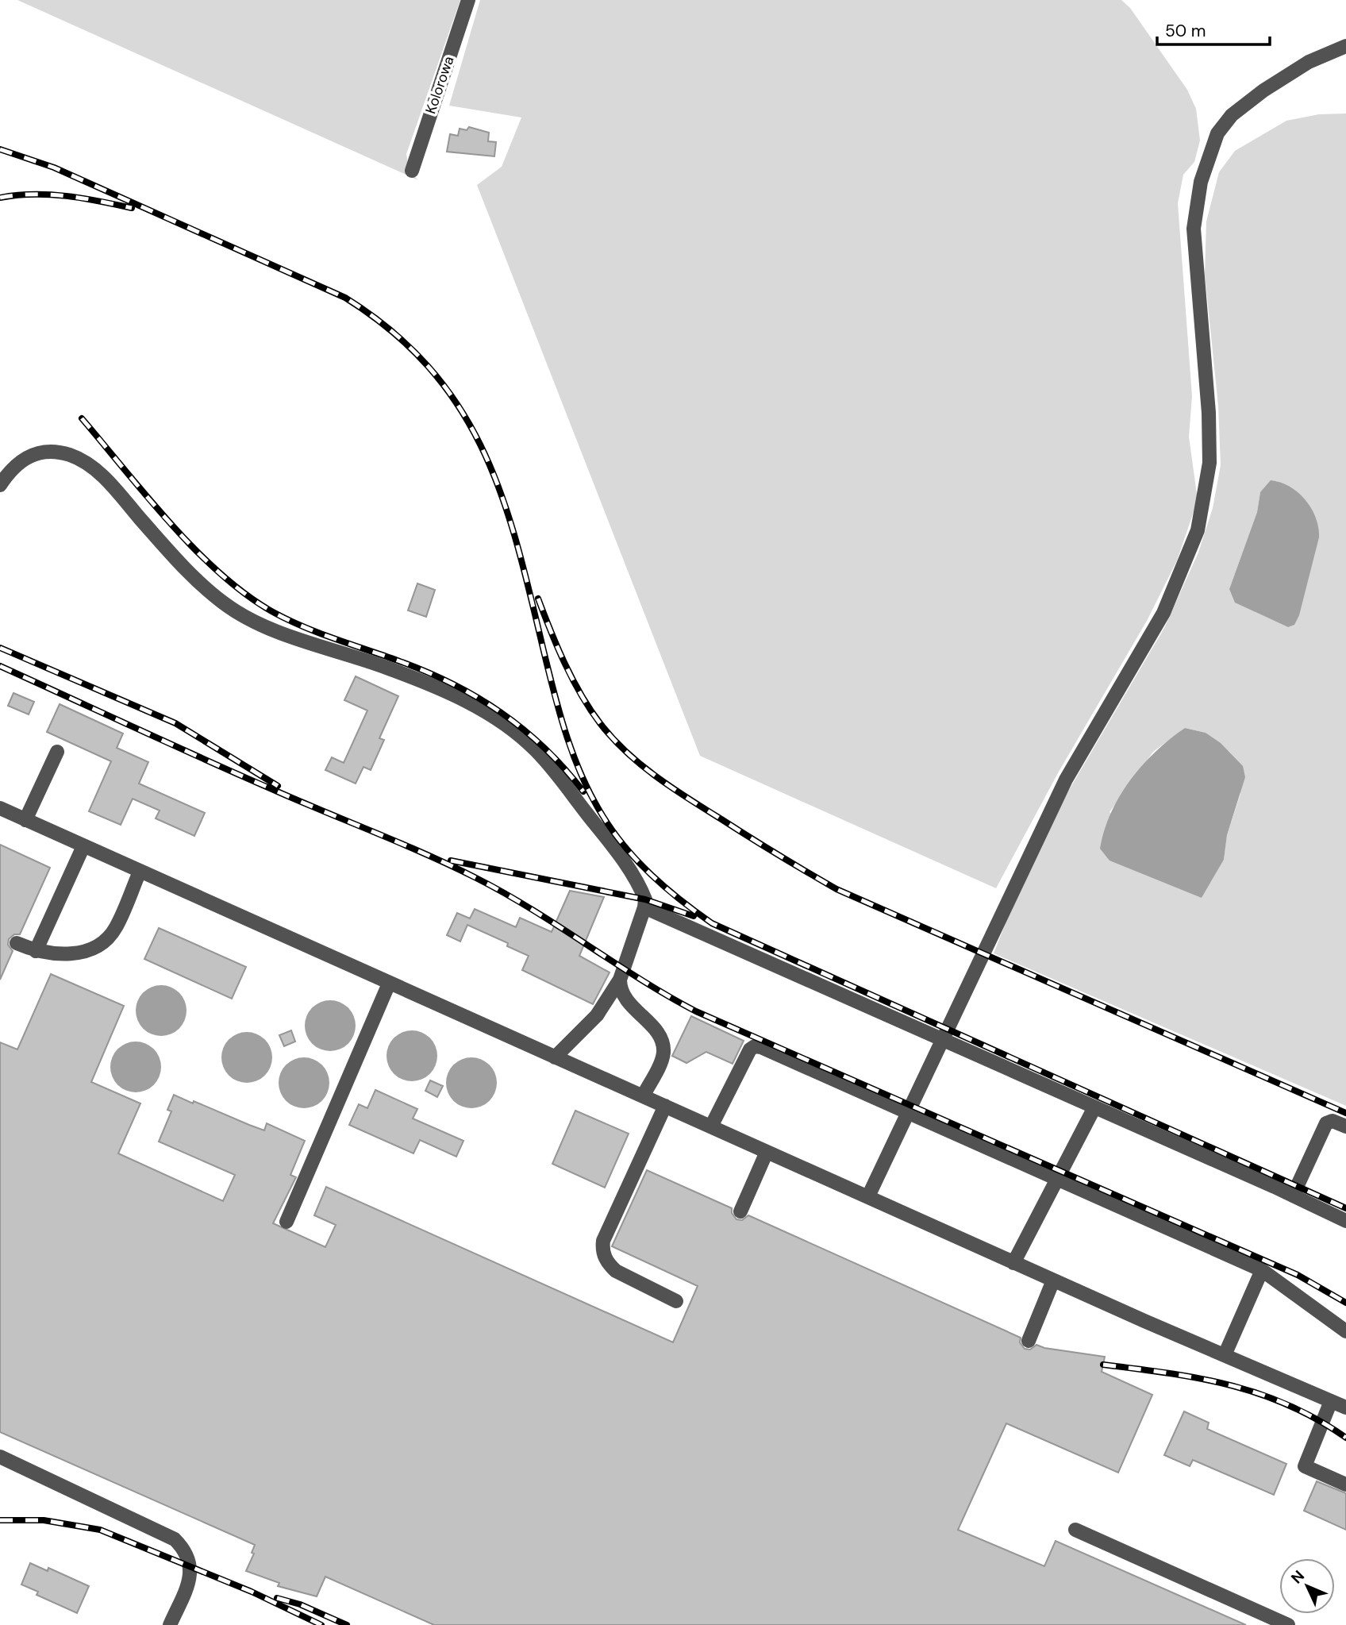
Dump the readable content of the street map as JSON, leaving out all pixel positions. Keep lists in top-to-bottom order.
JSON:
{
  "streets": {
    "street": ["Kolorowa"]
  },
  "scale_bar": "50 m",
  "north": "top left"
}
